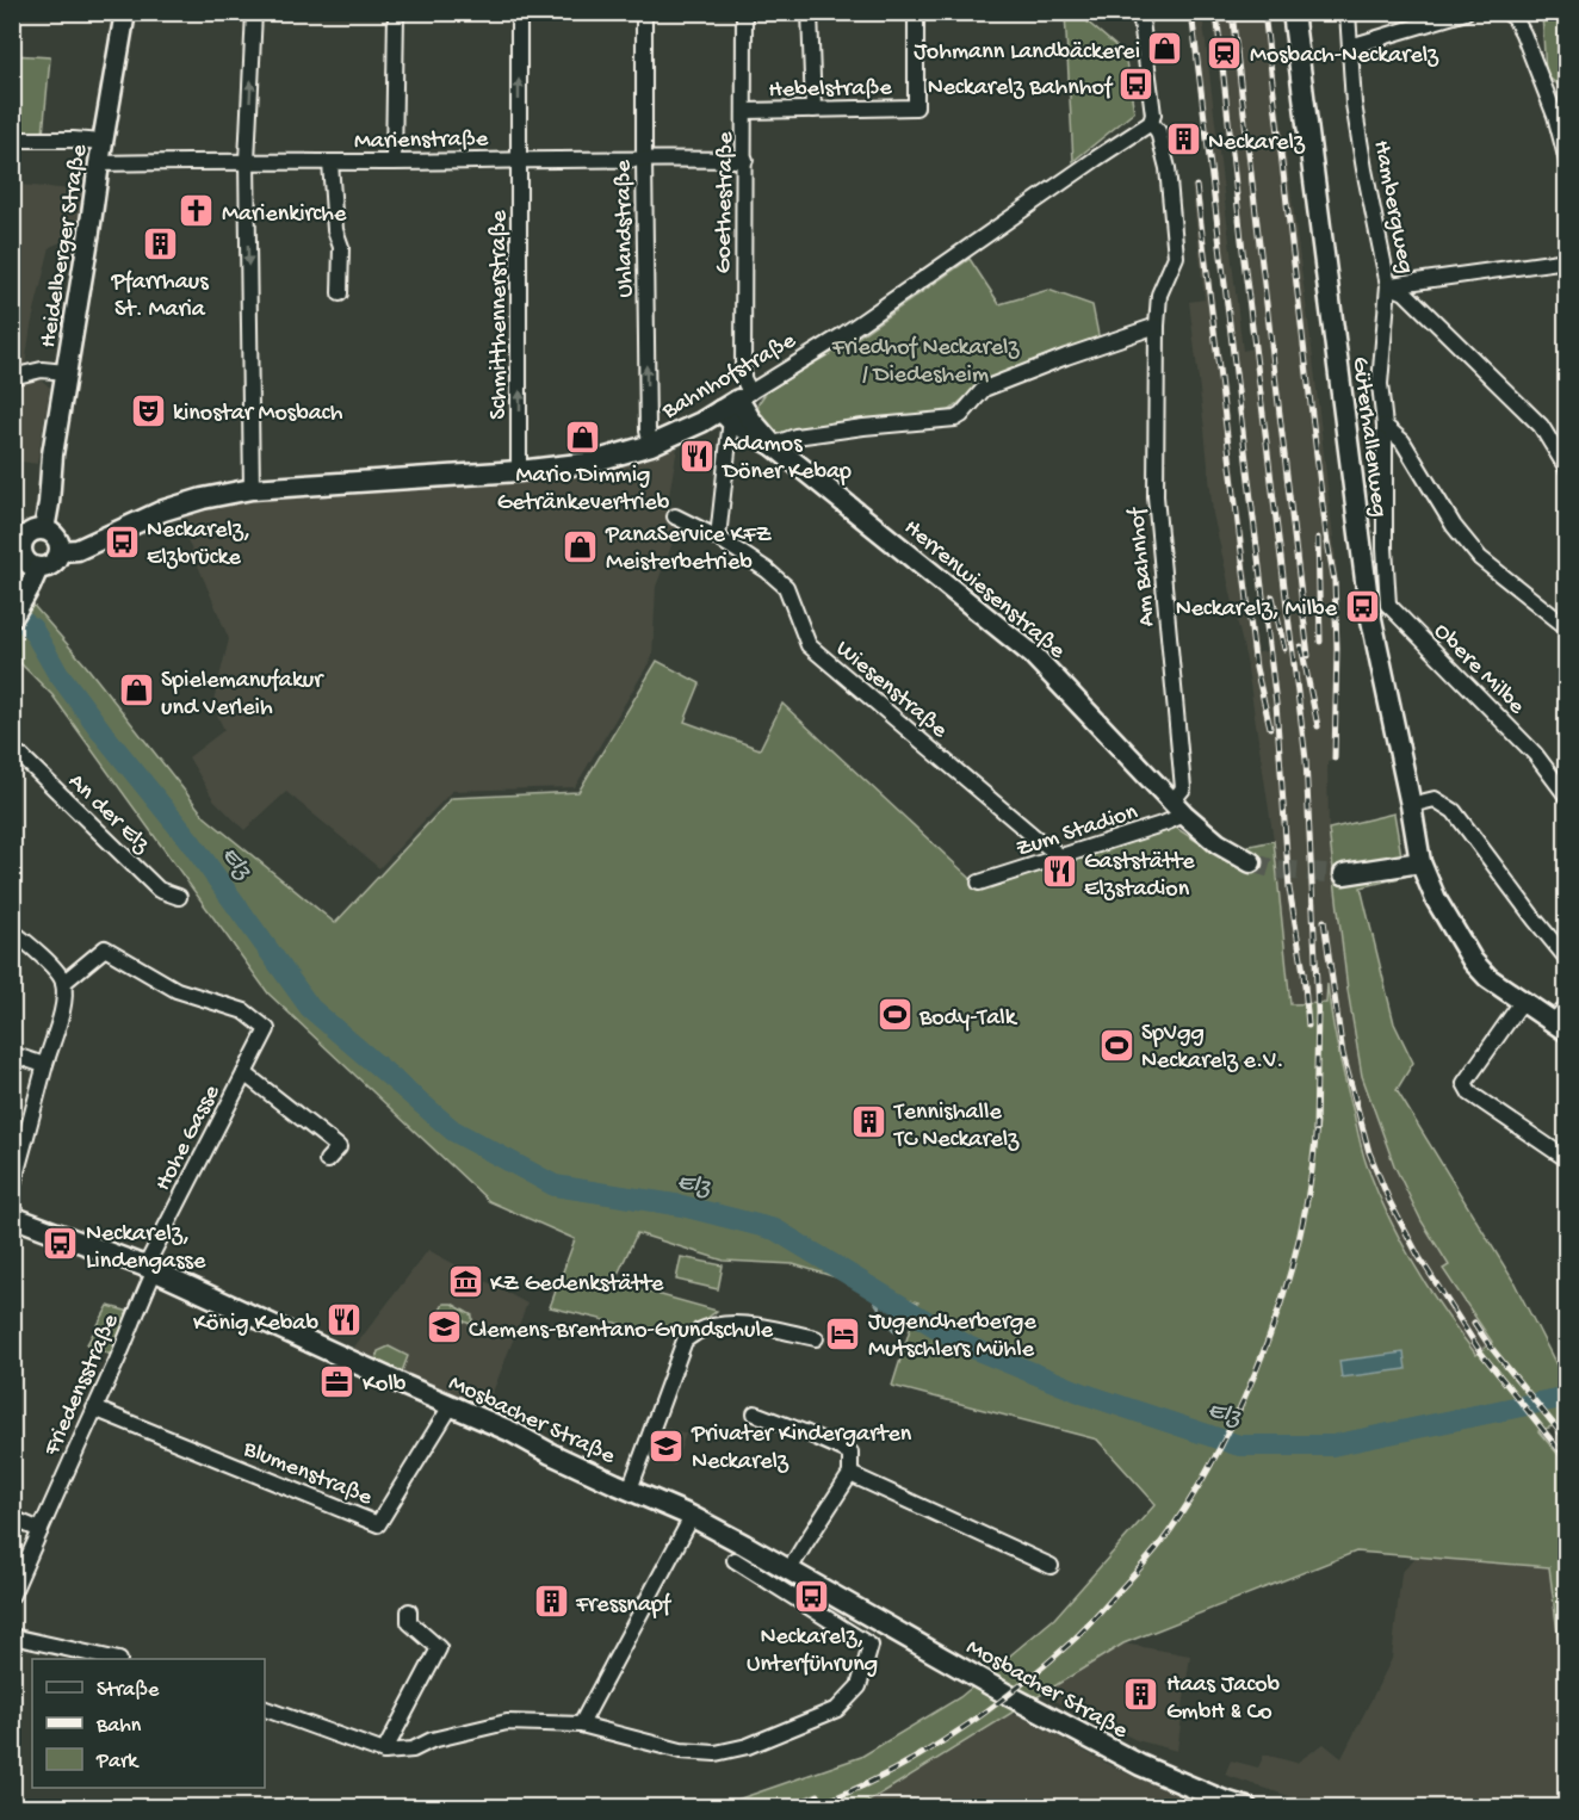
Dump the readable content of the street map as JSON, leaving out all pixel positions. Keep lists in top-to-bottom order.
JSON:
{
  "streets": {
    "street": [
      "Hebelstraße",
      "Marienstraße",
      "Goethestraße",
      "Hambergweg",
      "Uhlandstraße",
      "Heidelberger Straße",
      "Schmitthennerstraße",
      "Bahnhofstraße",
      "Güterhallenweg",
      "Am Bahnhof",
      "Herrenwiesenstraße",
      "Obere Milbe",
      "Wiesenstraße",
      "An der Elz",
      "Zum Stadion",
      "Hohe Gasse",
      "Friedensstraße",
      "Mosbacher Straße",
      "Blumenstraße"
    ]
  },
  "crossings": [
    ["Hebelstraße", "Goethestraße"],
    ["Marienstraße", "Goethestraße"],
    ["Marienstraße", "Uhlandstraße"],
    ["Marienstraße", "Heidelberger Straße"],
    ["Marienstraße", "Schmitthennerstraße"],
    ["Goethestraße", "Bahnhofstraße"],
    ["Goethestraße", "Herrenwiesenstraße"],
    ["Hambergweg", "Güterhallenweg"],
    ["Hambergweg", "Obere Milbe"],
    ["Uhlandstraße", "Bahnhofstraße"],
    ["Heidelberger Straße", "Bahnhofstraße"],
    ["Schmitthennerstraße", "Bahnhofstraße"],
    ["Bahnhofstraße", "Am Bahnhof"],
    ["Bahnhofstraße", "Herrenwiesenstraße"],
    ["Güterhallenweg", "Obere Milbe"],
    ["Am Bahnhof", "Herrenwiesenstraße"],
    ["Am Bahnhof", "Zum Stadion"],
    ["Herrenwiesenstraße", "Zum Stadion"],
    ["Wiesenstraße", "Zum Stadion"],
    ["Hohe Gasse", "Friedensstraße"],
    ["Hohe Gasse", "Mosbacher Straße"],
    ["Friedensstraße", "Mosbacher Straße"],
    ["Friedensstraße", "Blumenstraße"],
    ["Mosbacher Straße", "Blumenstraße"]
  ],
  "one_way": ["Uhlandstraße"],
  "water": ["Elz"],
  "parks": ["Friedhof Neckarelz / Diedesheim"],
  "places": {
    "shop": [
      "Johmann Landbäckerei",
      "Mario Dimmig Getränkevertrieb",
      "PanaService KFZ Meisterbetrieb",
      "Spielemanufakur und Verleih"
    ],
    "station": ["Mosbach-Neckarelz"],
    "bus stop": [
      "Neckarelz Bahnhof",
      "Neckarelz, Elzbrücke",
      "Neckarelz, Milbe",
      "Neckarelz, Lindengasse",
      "Neckarelz, Unterführung"
    ],
    "building": [
      "Neckarelz",
      "Pfarrhaus St. Maria",
      "Tennishalle TC Neckarelz",
      "Fressnapf",
      "Haas Jacob GmbH & Co"
    ],
    "church": ["Marienkirche"],
    "theatre": ["kinostar Mosbach"],
    "restaurant": ["Adamos Döner Kebap", "Gaststätte Elzstadion", "König Kebab"],
    "sports": ["Body-Talk", "SpVgg Neckarelz e.V."],
    "museum": ["KZ Gedenkstätte"],
    "school or university": ["Clemens-Brentano-Grundschule", "Privater Kindergarten Neckarelz"],
    "hotel": ["Jugendherberge Mutschlers Mühle"],
    "office": ["Kolb"]
  },
  "legend": ["Straße", "Bahn", "Park"]
}
